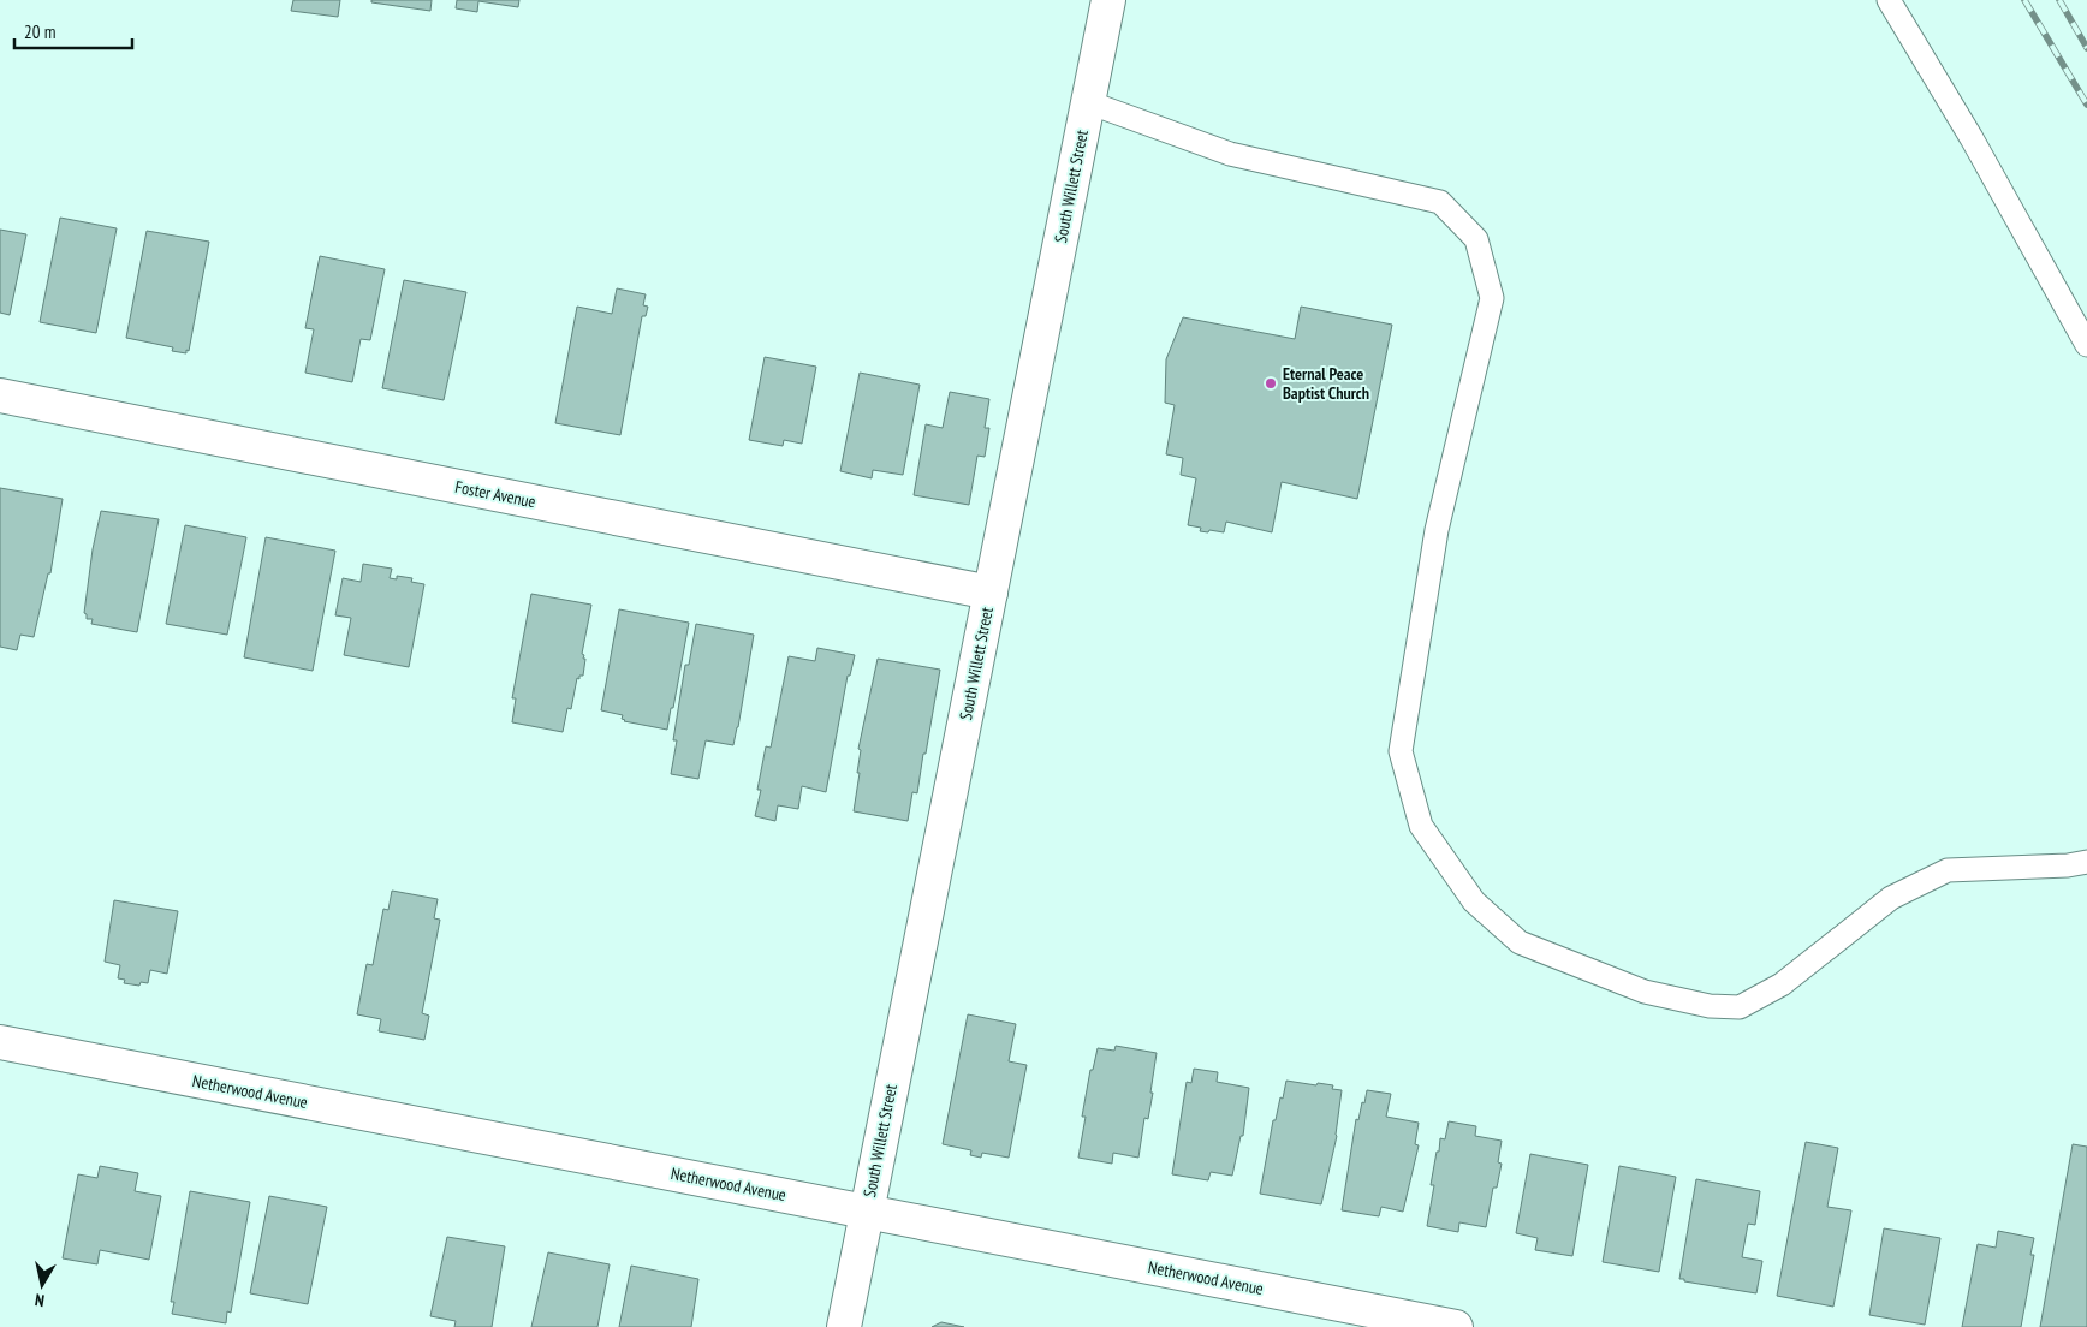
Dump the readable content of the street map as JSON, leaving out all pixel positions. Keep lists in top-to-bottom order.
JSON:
{
  "streets": {
    "street": ["South Willett Street", "Foster Avenue", "Netherwood Avenue"]
  },
  "crossings": [
    ["South Willett Street", "Foster Avenue"],
    ["South Willett Street", "Netherwood Avenue"]
  ],
  "places": ["Eternal Peace Baptist Church"],
  "scale_bar": "20 m",
  "north": "bottom"
}
